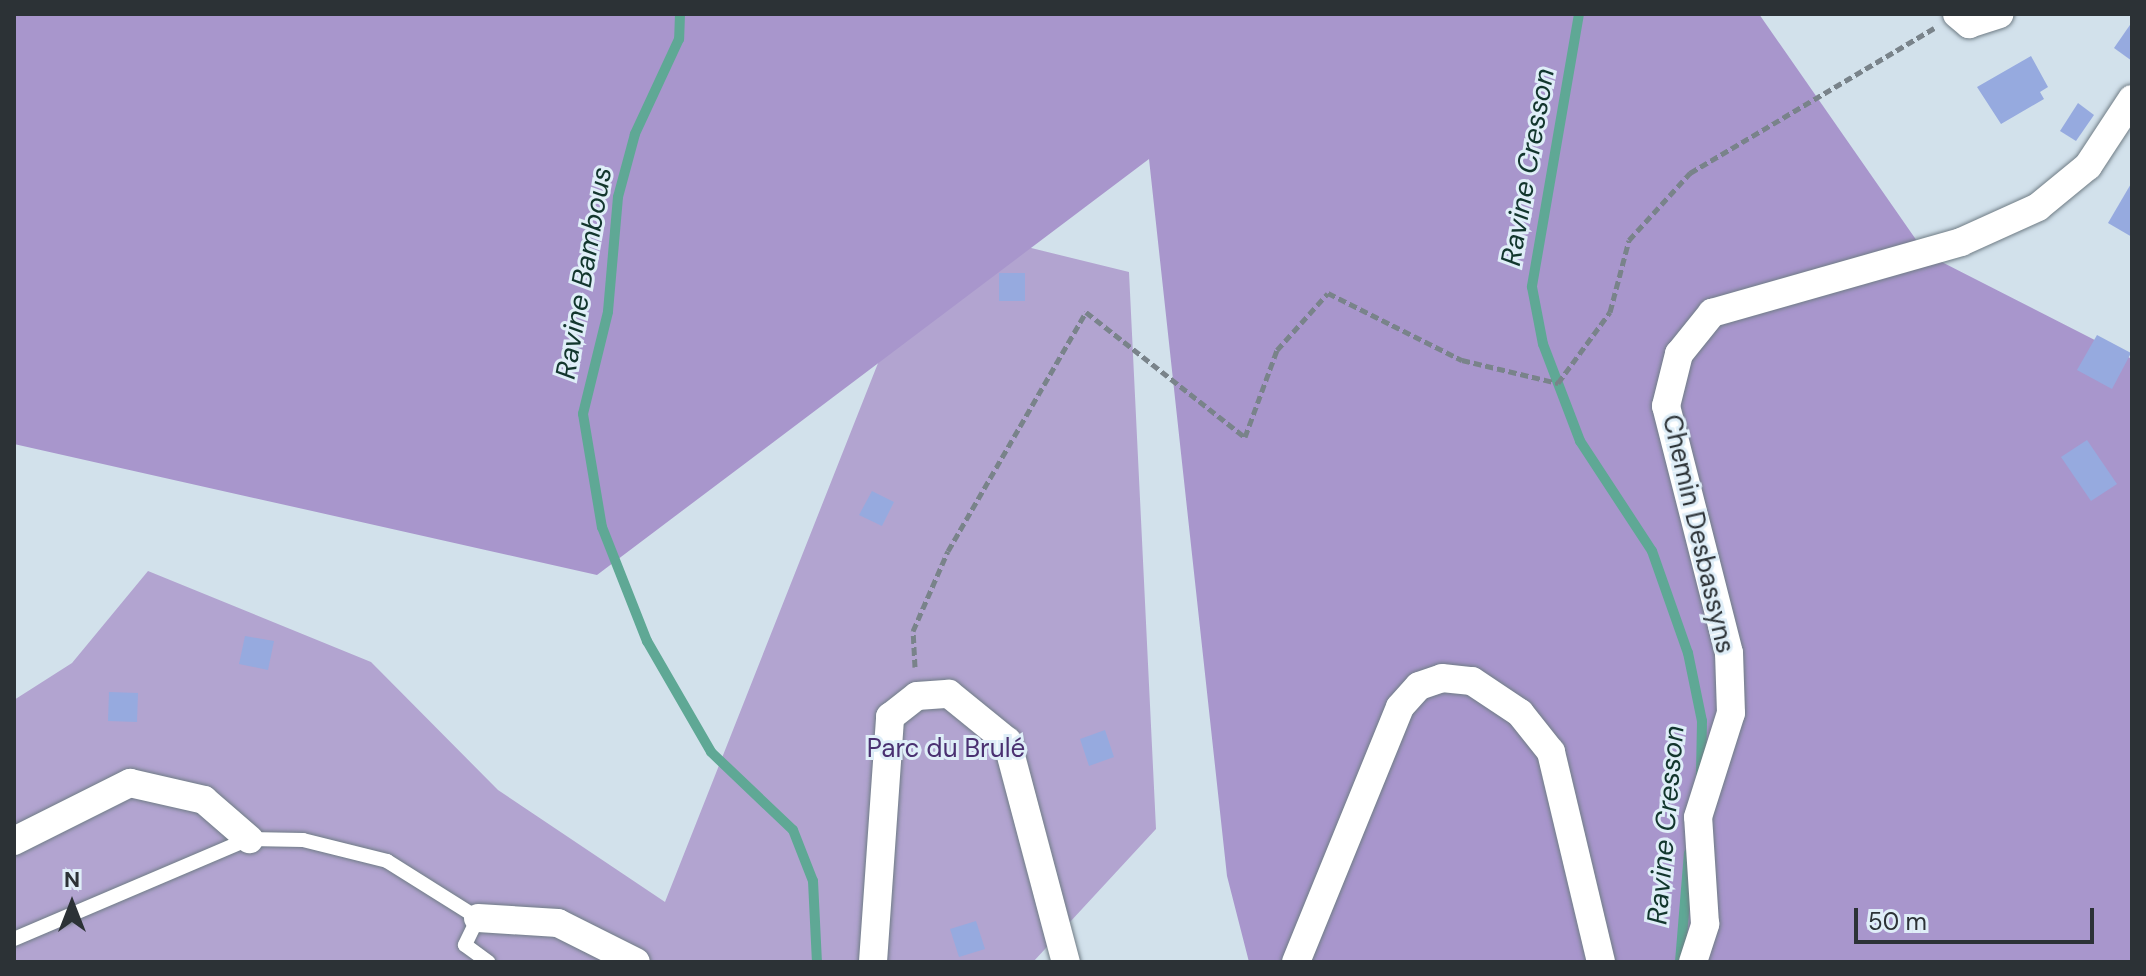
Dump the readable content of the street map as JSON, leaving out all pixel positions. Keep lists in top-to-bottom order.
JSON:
{
  "streets": {
    "street": ["Chemin Desbassyns"]
  },
  "water": ["Ravine Cresson", "Ravine Bambous"],
  "parks": ["Parc du Brulé"],
  "scale_bar": "50 m",
  "north": "top"
}
